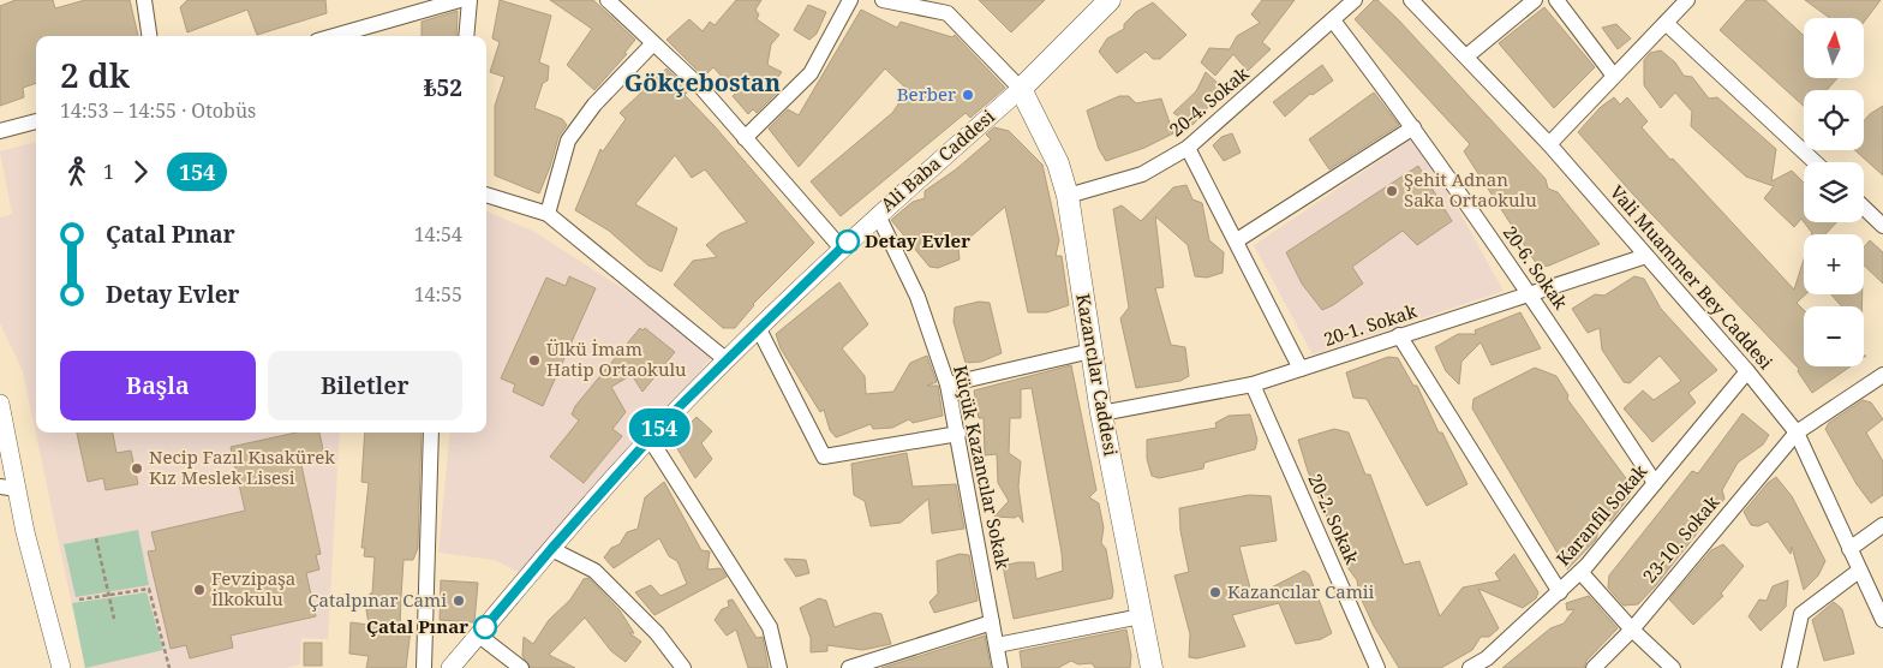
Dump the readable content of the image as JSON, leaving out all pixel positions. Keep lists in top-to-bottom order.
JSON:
{
  "streets": {
    "main road": ["Ali Baba Caddesi", "Kazancılar Caddesi"],
    "street": [
      "20-4. Sokak",
      "20-6. Sokak",
      "Vali Muammer Bey Caddesi",
      "20-1. Sokak",
      "Küçük Kazancılar Sokak",
      "Karanfil Sokak",
      "20-2. Sokak",
      "23-10. Sokak"
    ]
  },
  "crossings": [
    ["20-4. Sokak", "20-6. Sokak"],
    ["20-4. Sokak", "Kazancılar Caddesi"],
    ["Ali Baba Caddesi", "Kazancılar Caddesi"],
    ["Ali Baba Caddesi", "Küçük Kazancılar Sokak"],
    ["20-6. Sokak", "20-1. Sokak"],
    ["20-6. Sokak", "Karanfil Sokak"],
    ["Vali Muammer Bey Caddesi", "20-1. Sokak"],
    ["Vali Muammer Bey Caddesi", "Karanfil Sokak"],
    ["Vali Muammer Bey Caddesi", "23-10. Sokak"],
    ["20-1. Sokak", "Kazancılar Caddesi"],
    ["20-1. Sokak", "20-2. Sokak"]
  ],
  "districts": ["Gökçebostan"],
  "places": [
    "Berber",
    "Şehit Adnan Saka Ortaokulu",
    "Detay Evler",
    "Ülkü İmam Hatip Ortaokulu",
    "Necip Fazıl Kısakürek Kız Meslek Lisesi",
    "Fevzipaşa İlkokulu",
    "Kazancılar Camii",
    "Çatalpınar Cami",
    "Çatal Pınar"
  ],
  "lines": ["bus line 154"],
  "north": "top",
  "page": {
    "on_map": "154",
    "map_buttons": ["+", "−"],
    "heading": ["2 dk", "14:53 – 14:55 · Otobüs", "₺52"],
    "legs": ["1", "154"],
    "list": [
      {
        "name": "Çatal Pınar",
        "value": "14:54"
      },
      {
        "name": "Detay Evler",
        "value": "14:55"
      }
    ],
    "buttons": ["Başla", "Biletler"]
  }
}
